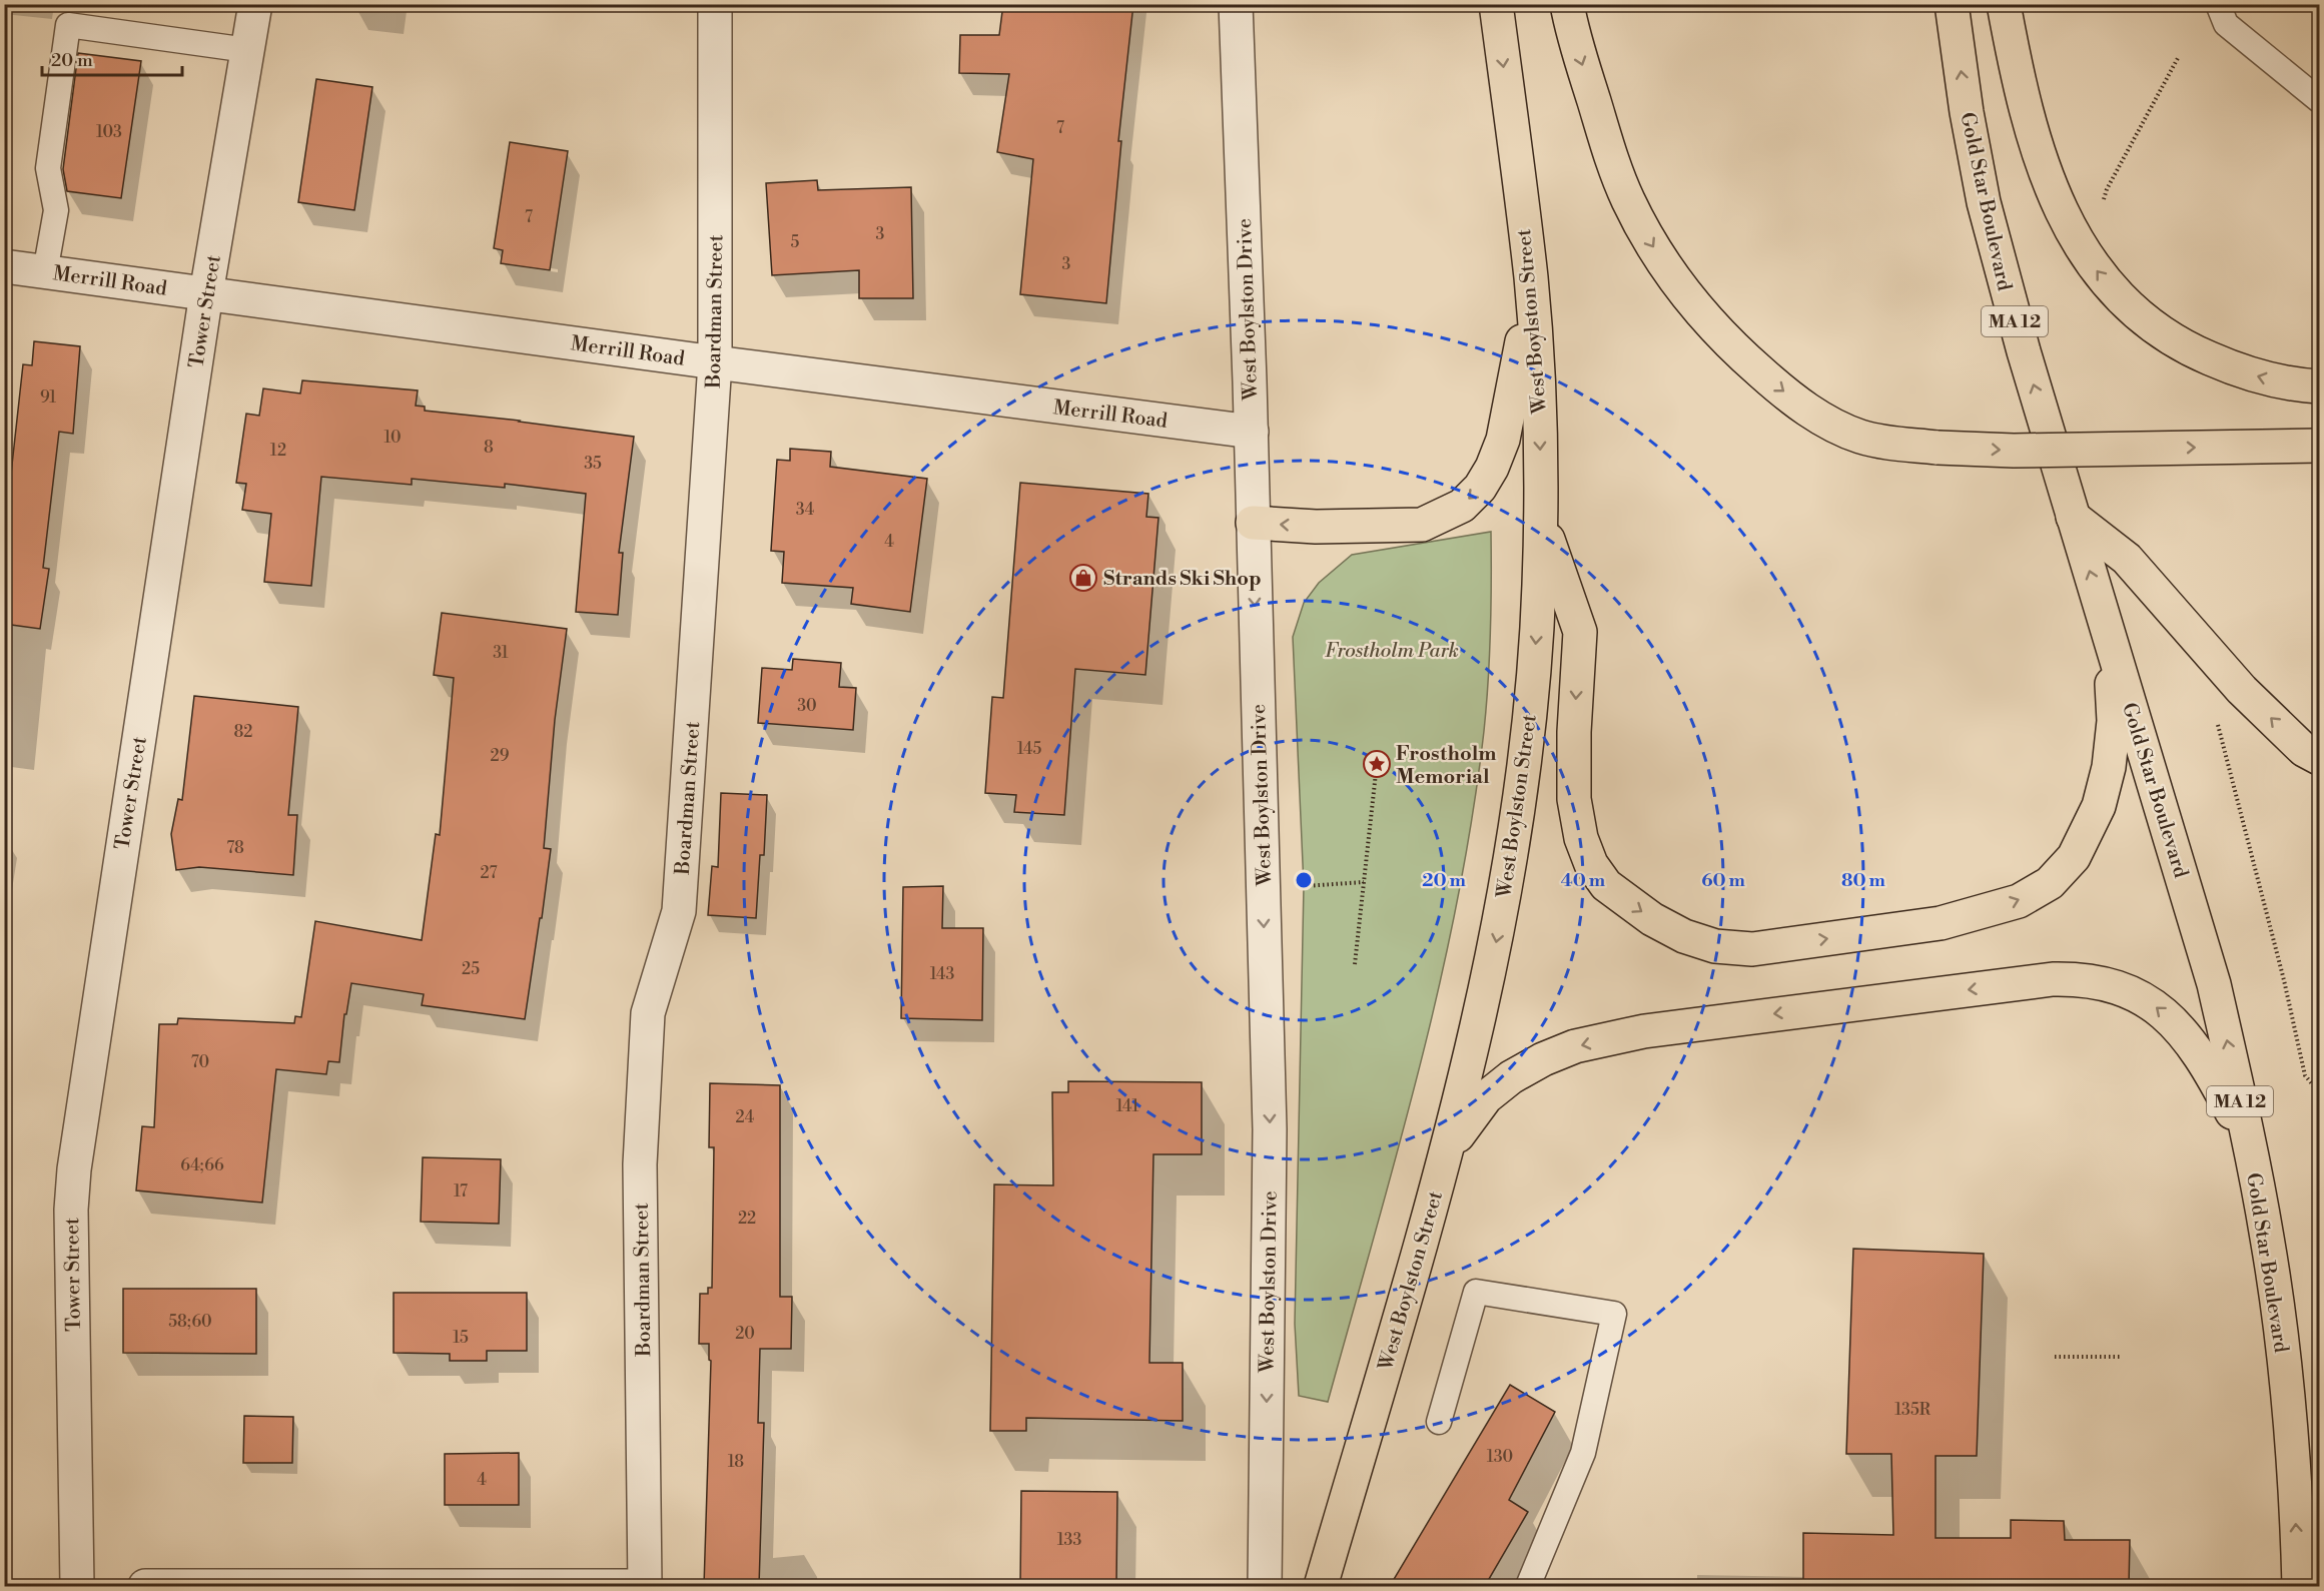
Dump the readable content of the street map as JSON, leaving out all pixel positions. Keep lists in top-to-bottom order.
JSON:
{
  "streets": {
    "main road": ["Gold Star Boulevard", "West Boylston Street", "MA 12"],
    "street": [
      "Merrill Road",
      "West Boylston Drive",
      "Tower Street",
      "Boardman Street"
    ]
  },
  "crossings": [
    ["Merrill Road", "West Boylston Drive"],
    ["Merrill Road", "Tower Street"],
    ["Merrill Road", "Boardman Street"]
  ],
  "one_way": ["Gold Star Boulevard", "West Boylston Drive", "West Boylston Street"],
  "parks": ["Frostholm Park"],
  "places": {
    "shop": ["Strands Ski Shop"],
    "place": ["Frostholm Memorial"]
  },
  "house_numbers": [
    "7",
    "103",
    "7",
    "3",
    "5",
    "3",
    "91",
    "10",
    "8",
    "12",
    "35",
    "34",
    "4",
    "31",
    "30",
    "82",
    "145",
    "29",
    "78",
    "27",
    "25",
    "143",
    "70",
    "141",
    "24",
    "64;66",
    "17",
    "22",
    "58;60",
    "20",
    "15",
    "135R",
    "130",
    "18",
    "4",
    "133"
  ],
  "scale_bar": "20 m",
  "rings": [
    "20 m",
    "40 m",
    "60 m",
    "80 m"
  ]
}
